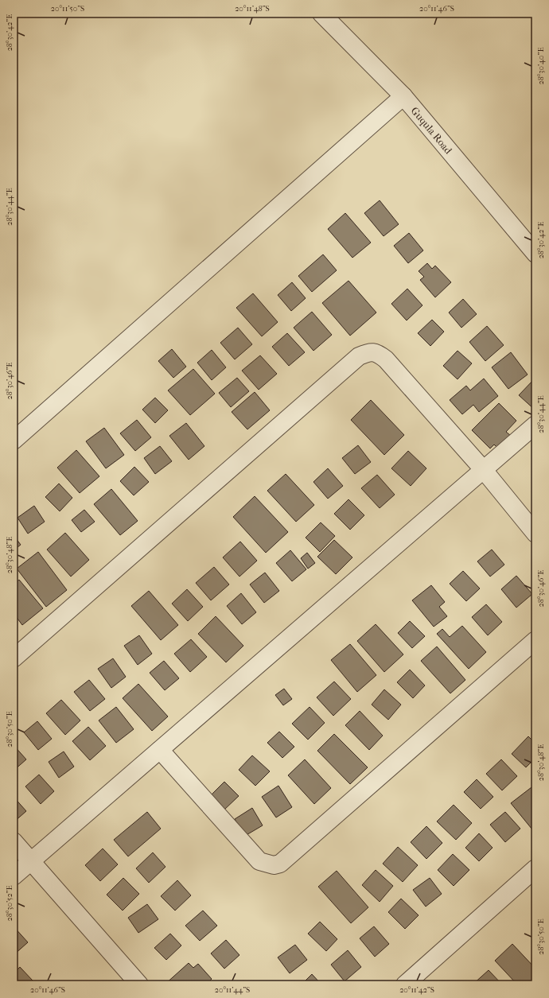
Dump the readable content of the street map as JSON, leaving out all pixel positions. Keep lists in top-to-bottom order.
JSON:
{
  "streets": {
    "street": ["Guqula Road"]
  },
  "coordinates": [
    "20°11'50\"S",
    "20°11'48\"S",
    "20°11'46\"S",
    "28°30'42\"E",
    "28°30'40\"E",
    "28°30'44\"E",
    "28°30'46\"E",
    "28°30'48\"E",
    "28°30'50\"E",
    "28°30'52\"E",
    "20°11'44\"S",
    "20°11'42\"S"
  ]
}
